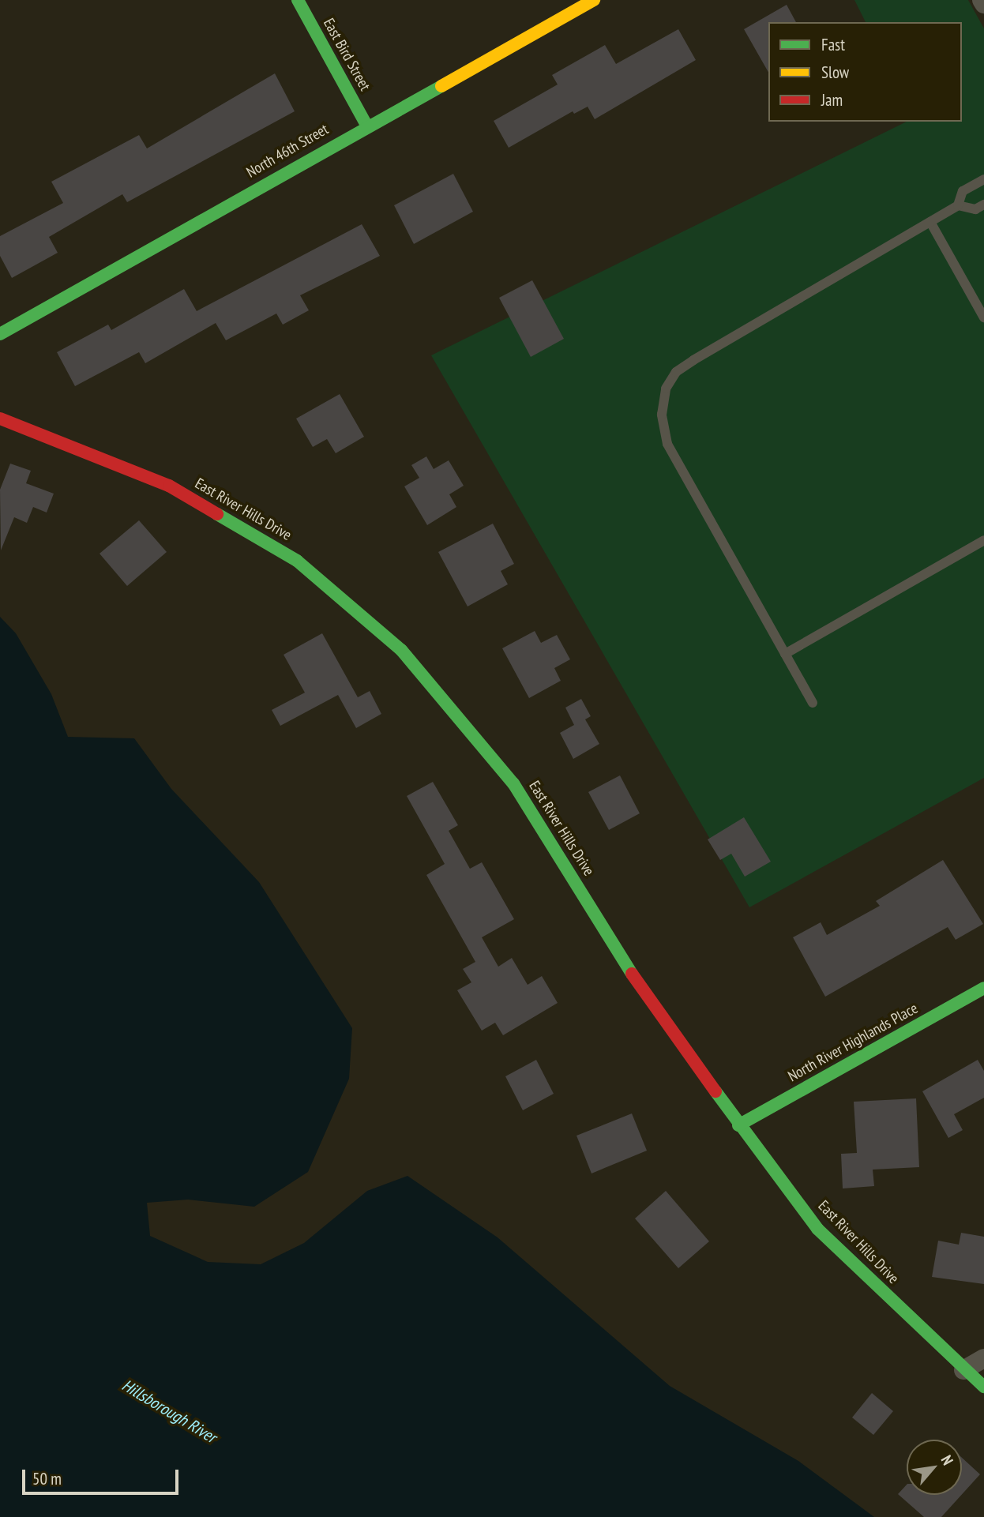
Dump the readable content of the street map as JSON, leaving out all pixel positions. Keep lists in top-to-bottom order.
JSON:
{
  "streets": {
    "street": [
      "East Bird Street",
      "North 46th Street",
      "East River Hills Drive",
      "North River Highlands Place"
    ]
  },
  "crossings": [
    ["East Bird Street", "North 46th Street"],
    ["East River Hills Drive", "North River Highlands Place"]
  ],
  "water": ["Hillsborough River"],
  "legend": ["Fast", "Slow", "Jam"],
  "scale_bar": "50 m",
  "north": "top right"
}
